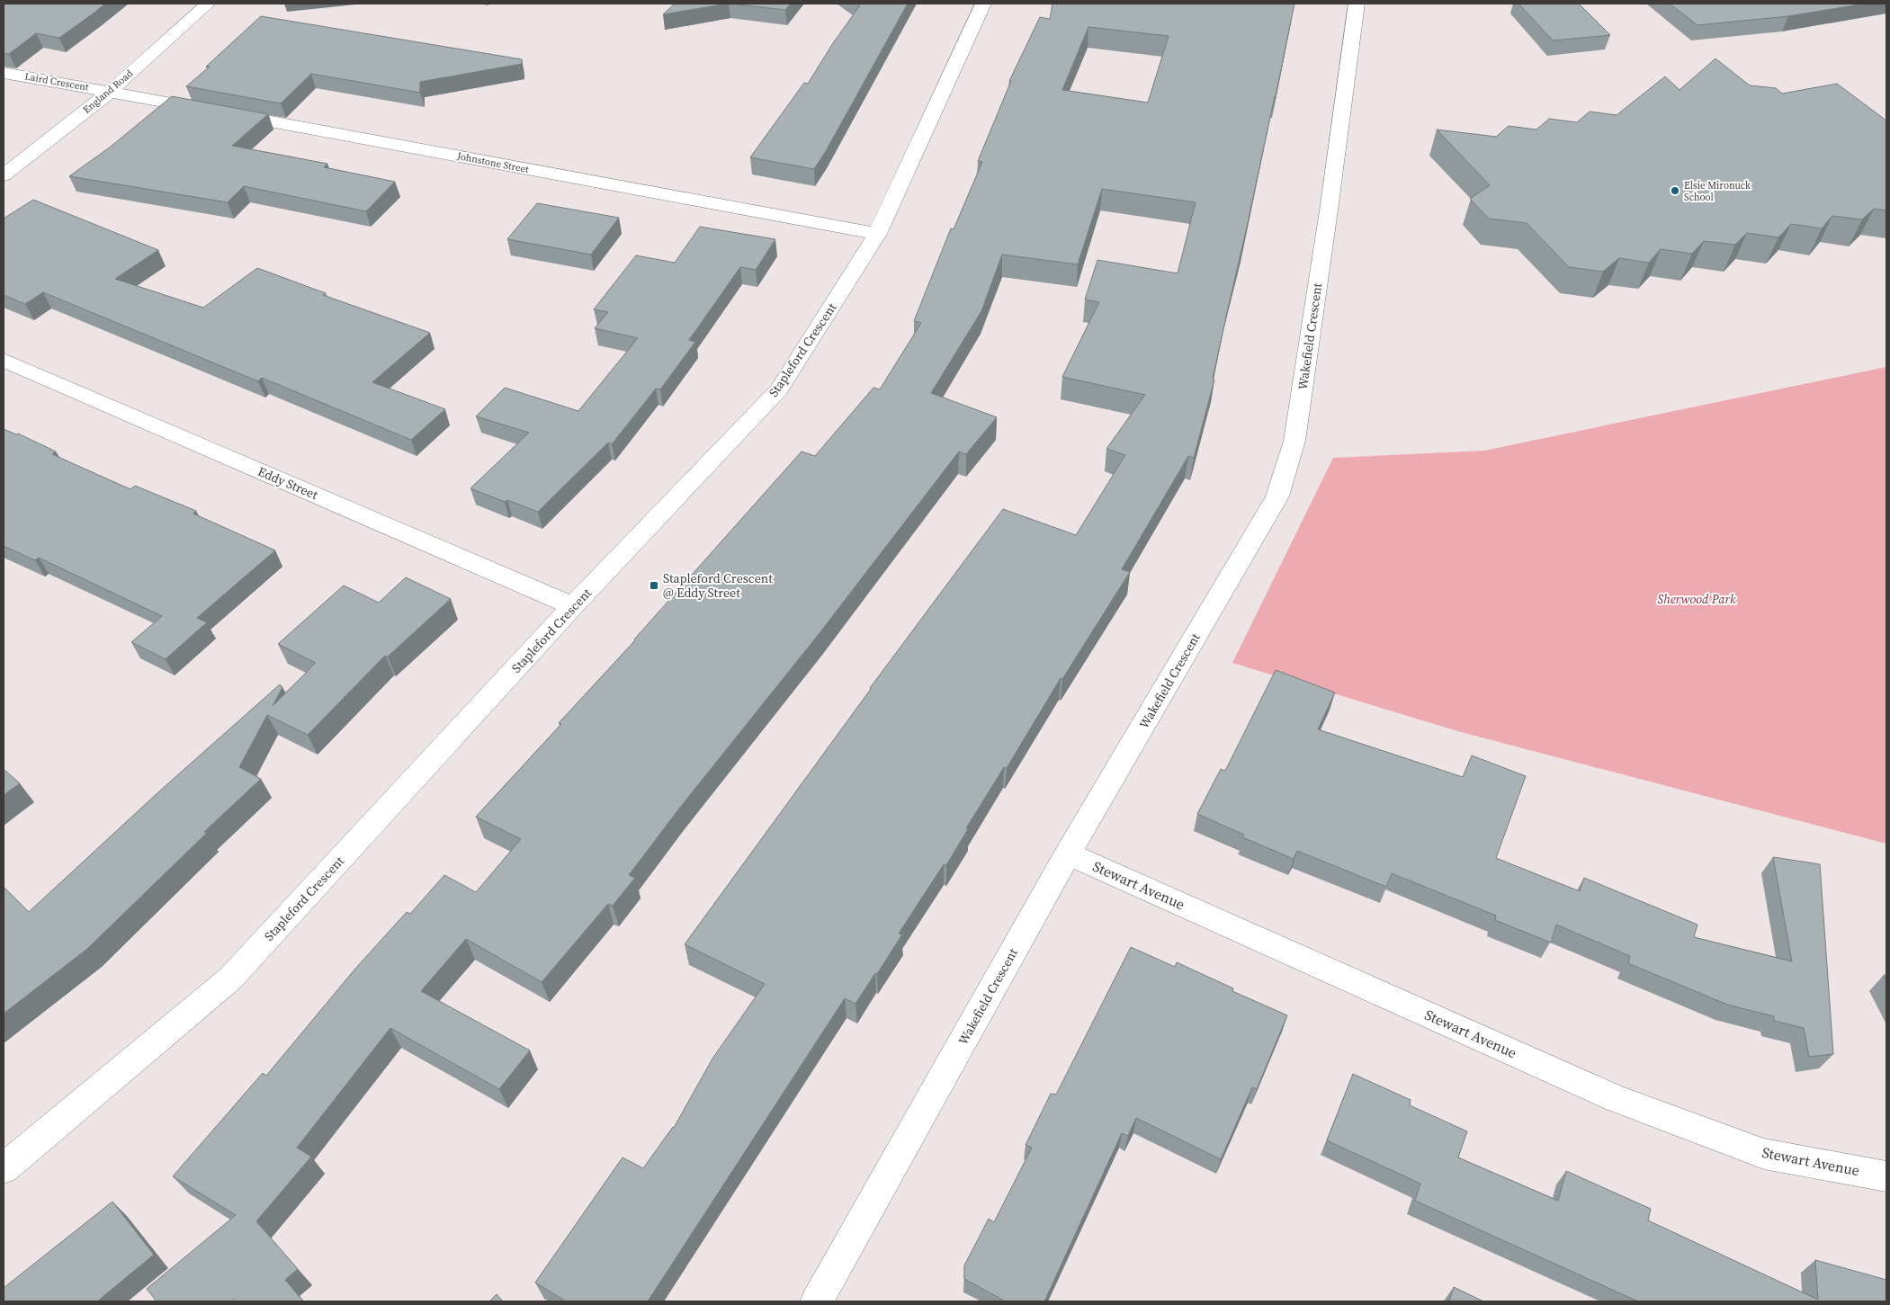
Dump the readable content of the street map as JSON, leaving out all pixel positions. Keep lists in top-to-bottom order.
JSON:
{
  "streets": {
    "street": [
      "Laird Crescent",
      "England Road",
      "Johnstone Street",
      "Wakefield Crescent",
      "Stapleford Crescent",
      "Eddy Street",
      "Stewart Avenue"
    ]
  },
  "crossings": [
    ["Laird Crescent", "England Road"],
    ["Laird Crescent", "Johnstone Street"],
    ["England Road", "Johnstone Street"],
    ["Johnstone Street", "Stapleford Crescent"],
    ["Wakefield Crescent", "Stewart Avenue"],
    ["Stapleford Crescent", "Eddy Street"]
  ],
  "parks": ["Sherwood Park"],
  "places": {
    "other": ["Elsie Mironuck School"],
    "transit": ["Stapleford Crescent @ Eddy Street"]
  }
}
